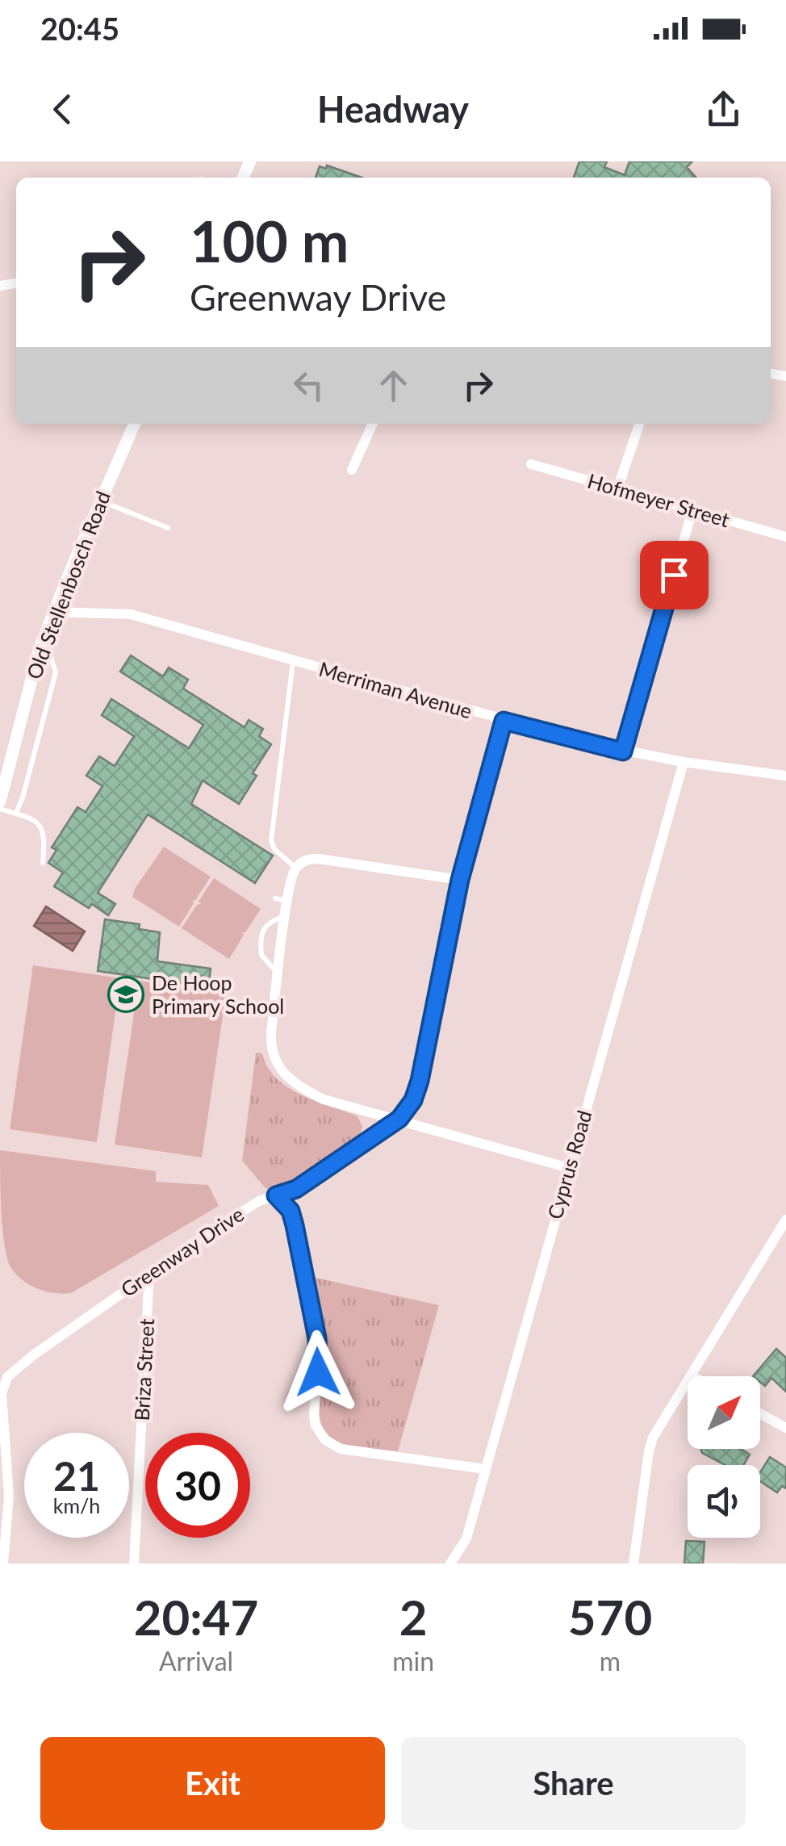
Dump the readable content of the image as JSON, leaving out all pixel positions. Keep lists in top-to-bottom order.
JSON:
{
  "streets": {
    "street": [
      "Hofmeyer Street",
      "Old Stellenbosch Road",
      "Merriman Avenue",
      "Cyprus Road",
      "Greenway Drive",
      "Briza Street"
    ]
  },
  "crossings": [
    ["Old Stellenbosch Road", "Merriman Avenue"],
    ["Merriman Avenue", "Cyprus Road"],
    ["Merriman Avenue", "Greenway Drive"],
    ["Greenway Drive", "Briza Street"]
  ],
  "places": {
    "school or university": ["De Hoop Primary School"]
  },
  "north": "top right",
  "page": {
    "status": "20:45",
    "header": "Headway",
    "turn": ["100 m", "Greenway Drive"],
    "speed": "21 km/h",
    "limit": "30",
    "eta": [
      "20:47",
      "Arrival",
      "2",
      "min",
      "570",
      "m"
    ],
    "buttons": ["Exit", "Share"]
  }
}
